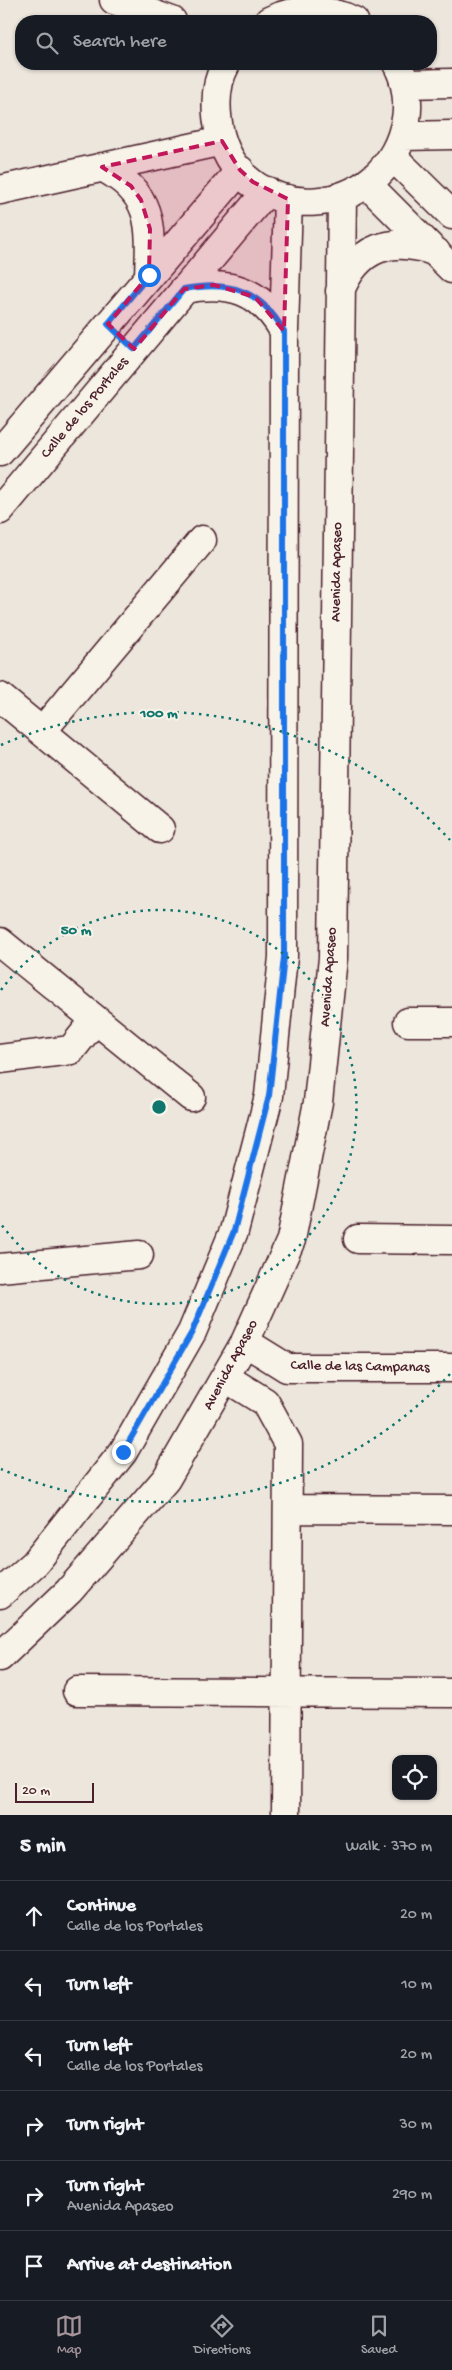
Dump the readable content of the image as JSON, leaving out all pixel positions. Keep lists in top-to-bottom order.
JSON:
{
  "streets": {
    "street": ["Calle de los Portales", "Avenida Apaseo", "Calle de las Campanas"]
  },
  "crossings": [
    ["Avenida Apaseo", "Calle de las Campanas"]
  ],
  "scale_bar": "20 m",
  "page": {
    "search": "Search here",
    "scale": "20 m",
    "heading": ["5 min", "Walk · 370 m"],
    "list": [
      ["Continue", "Calle de los Portales", "20 m"],
      ["Turn left", "10 m"],
      ["Turn left", "Calle de los Portales", "20 m"],
      ["Turn right", "30 m"],
      ["Turn right", "Avenida Apaseo", "290 m"],
      "Arrive at destination"
    ],
    "nav": ["Map", "Directions", "Saved"]
  },
  "rings": ["100 m", "50 m"]
}
